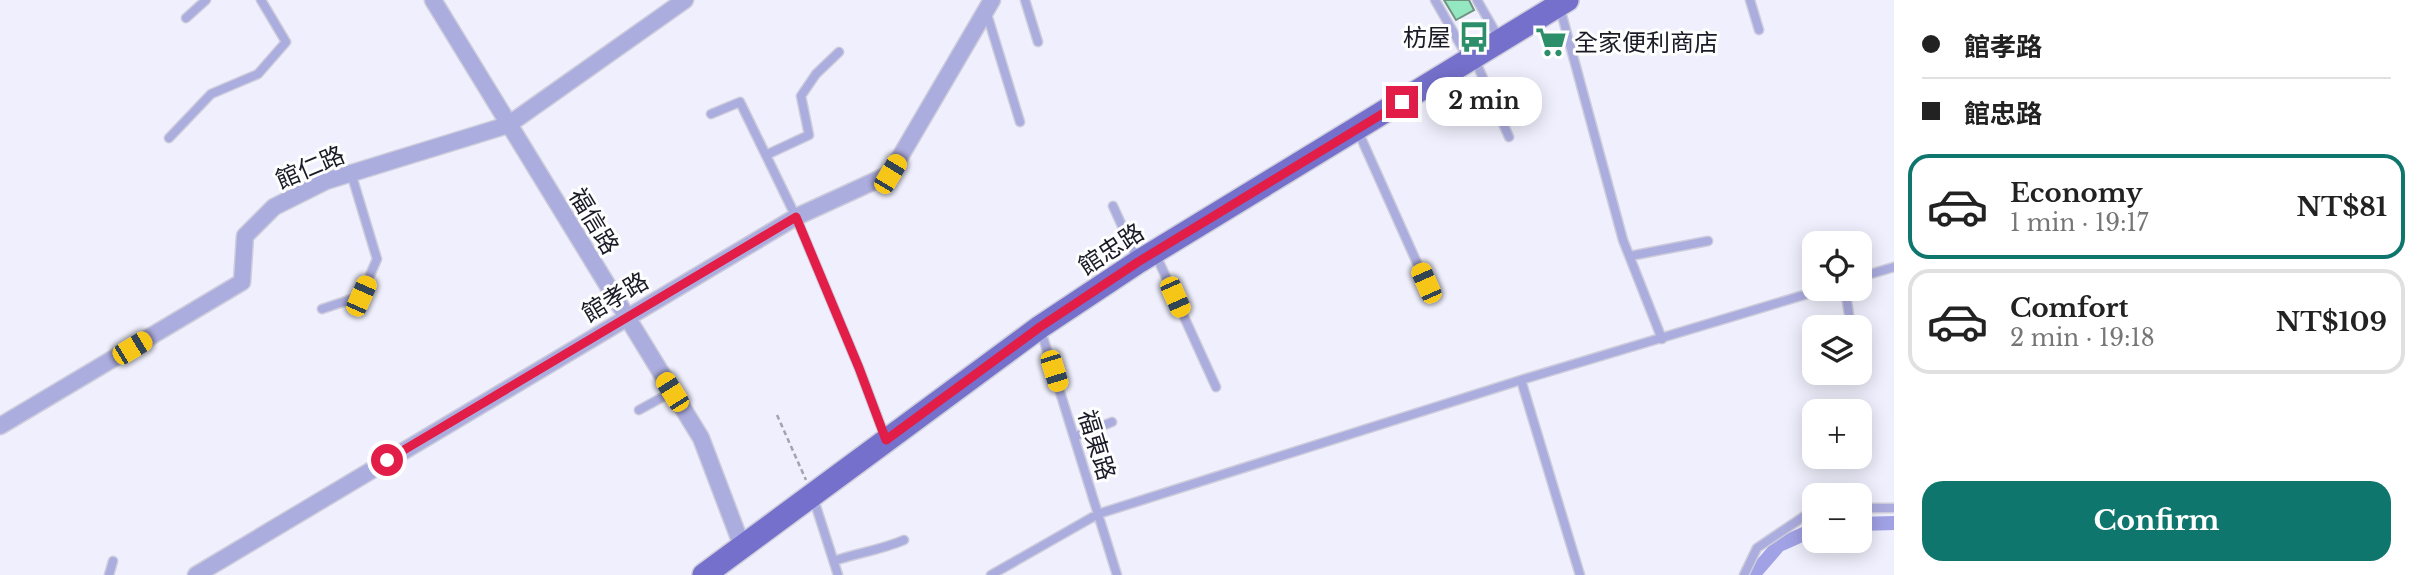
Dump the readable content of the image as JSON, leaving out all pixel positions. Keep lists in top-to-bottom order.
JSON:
{
  "streets": {
    "main road": ["館忠路"],
    "street": ["館仁路", "福信路", "館孝路"],
    "lane": ["福東路"]
  },
  "crossings": [
    ["館仁路", "福信路"],
    ["福信路", "館忠路"],
    ["福信路", "館孝路"],
    ["館忠路", "福東路"]
  ],
  "places": {
    "bus stop": ["枋屋"],
    "supermarket": ["全家便利商店"]
  },
  "page": {
    "banner": ["館孝路", "館忠路"],
    "bubble": "2 min",
    "list": [
      {
        "name": "Economy",
        "note": "1 min · 19:17",
        "value": "NT$81"
      },
      {
        "name": "Comfort",
        "note": "2 min · 19:18",
        "value": "NT$109"
      }
    ],
    "map_buttons": ["+", "−"],
    "buttons": "Confirm"
  }
}
